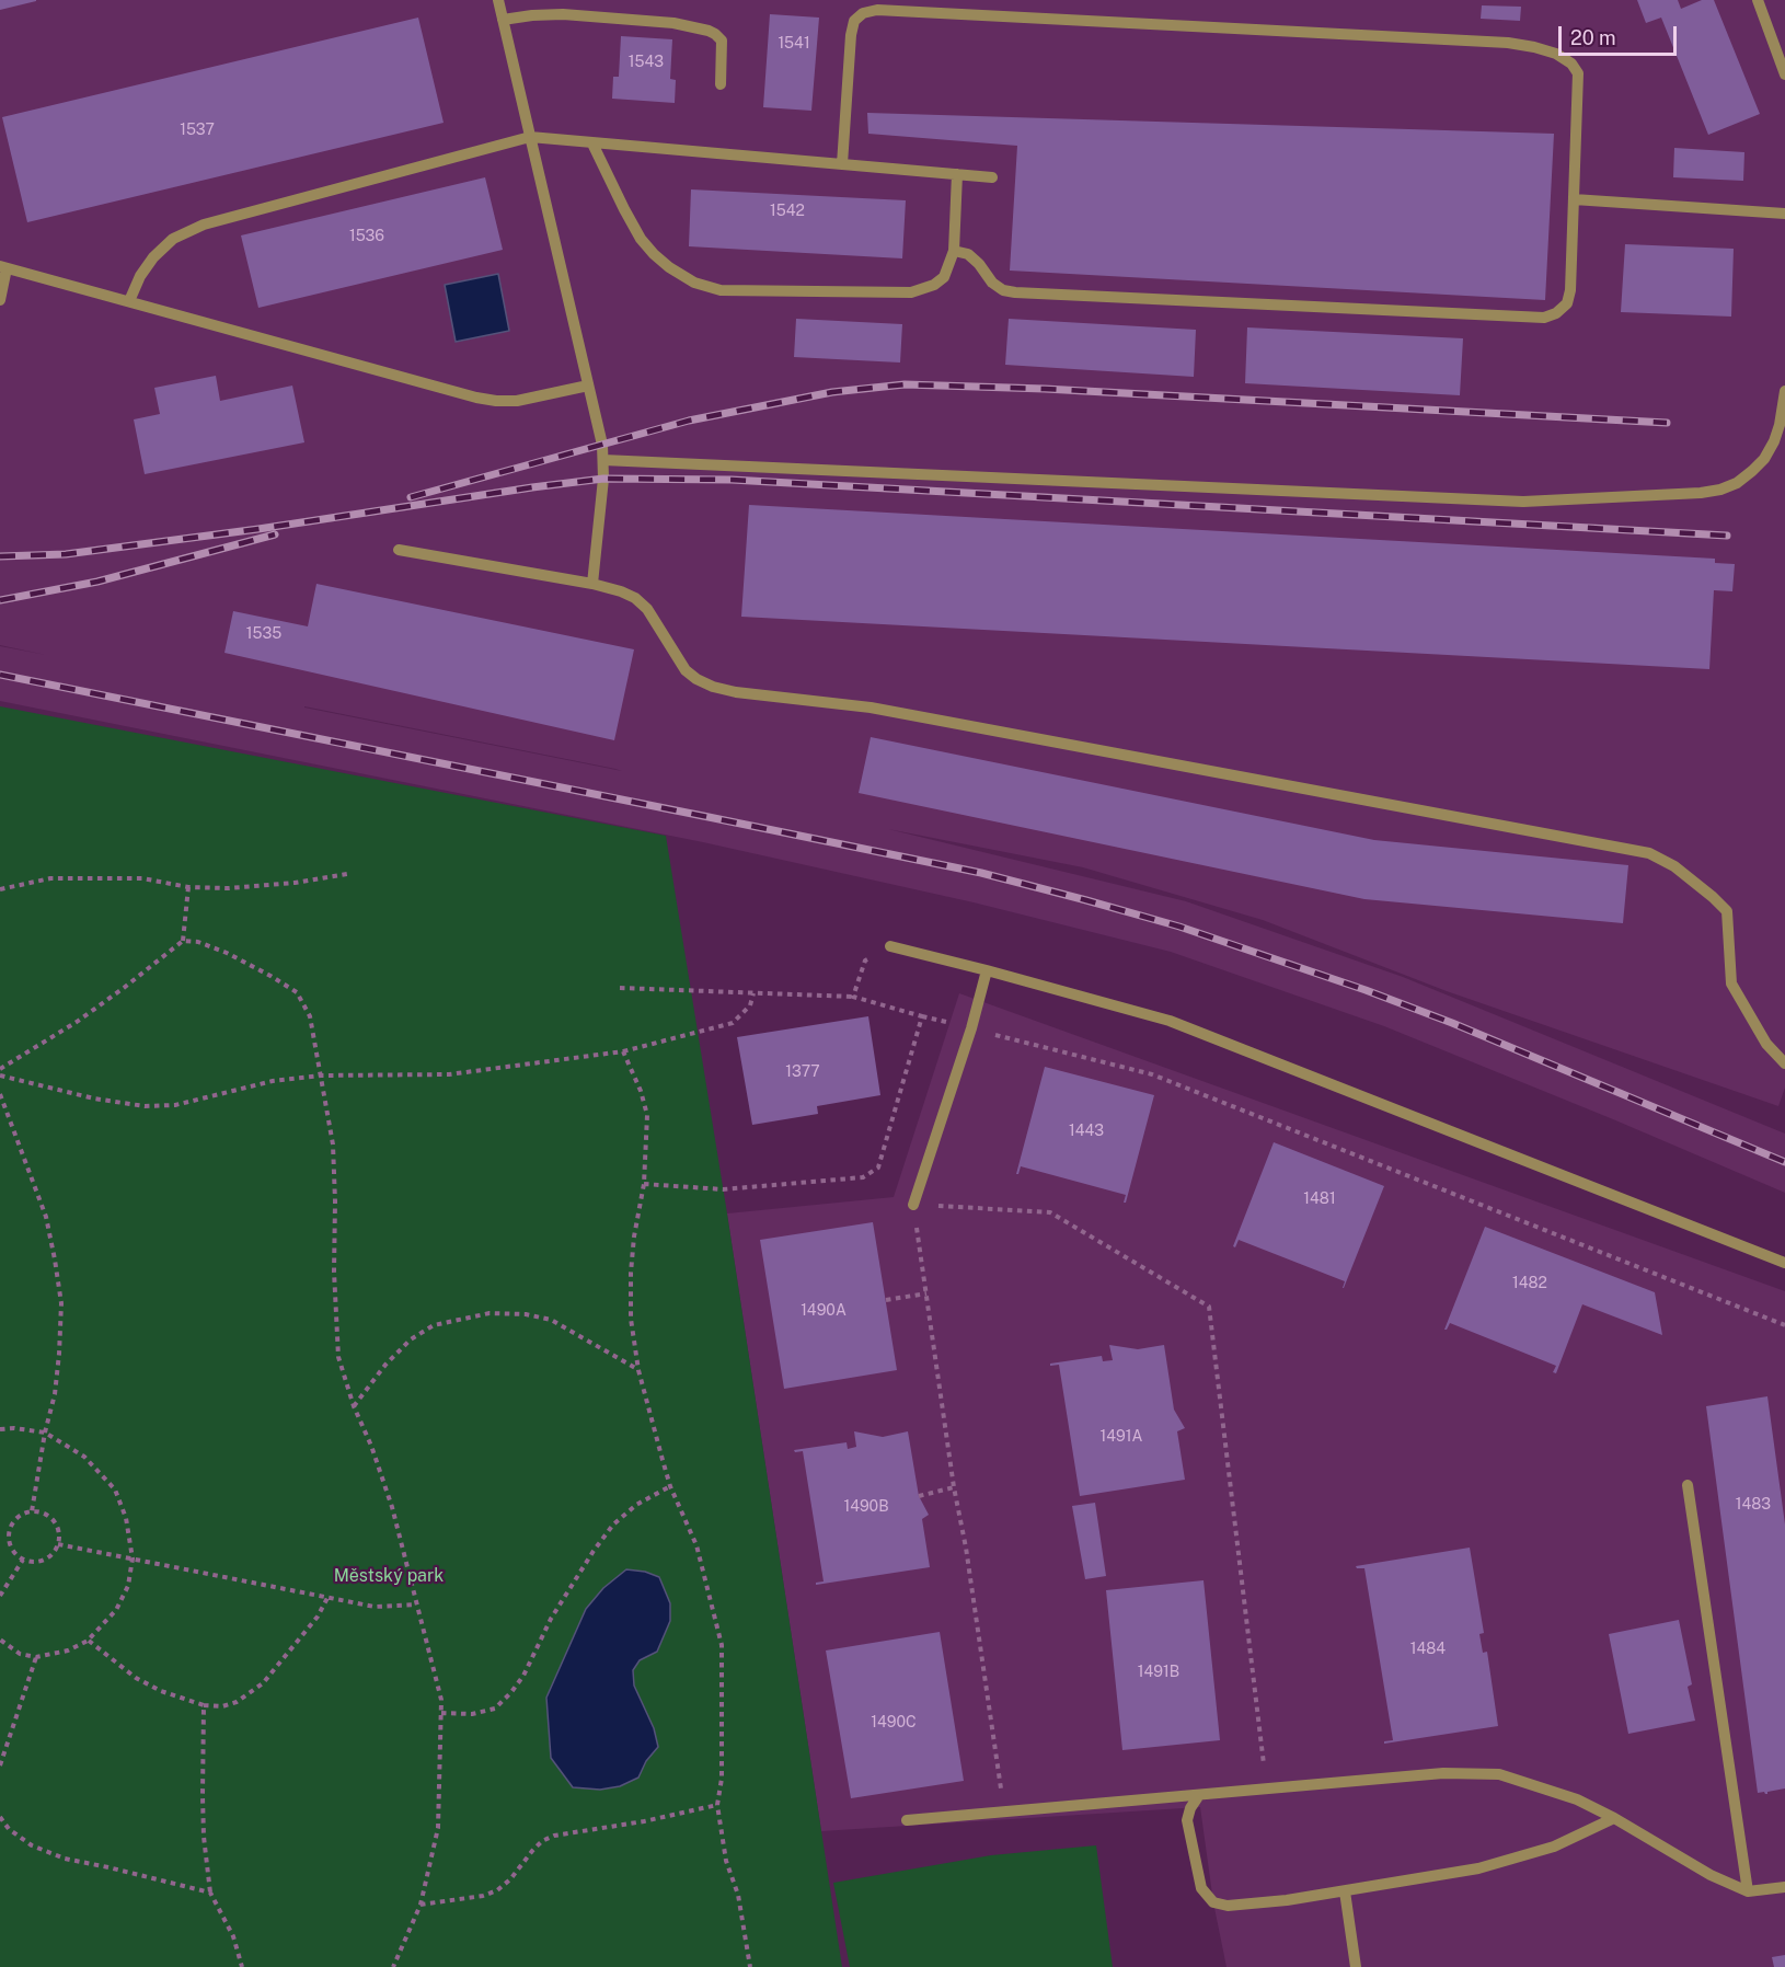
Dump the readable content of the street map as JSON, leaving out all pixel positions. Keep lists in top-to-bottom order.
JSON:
{
  "parks": ["Městský park"],
  "house_numbers": [
    "1541",
    "1543",
    "1537",
    "1542",
    "1536",
    "1535",
    "1377",
    "1443",
    "1481",
    "1482",
    "1490A",
    "1491A",
    "1483",
    "1490B",
    "1484",
    "1491B",
    "1490C"
  ],
  "scale_bar": "20 m"
}
